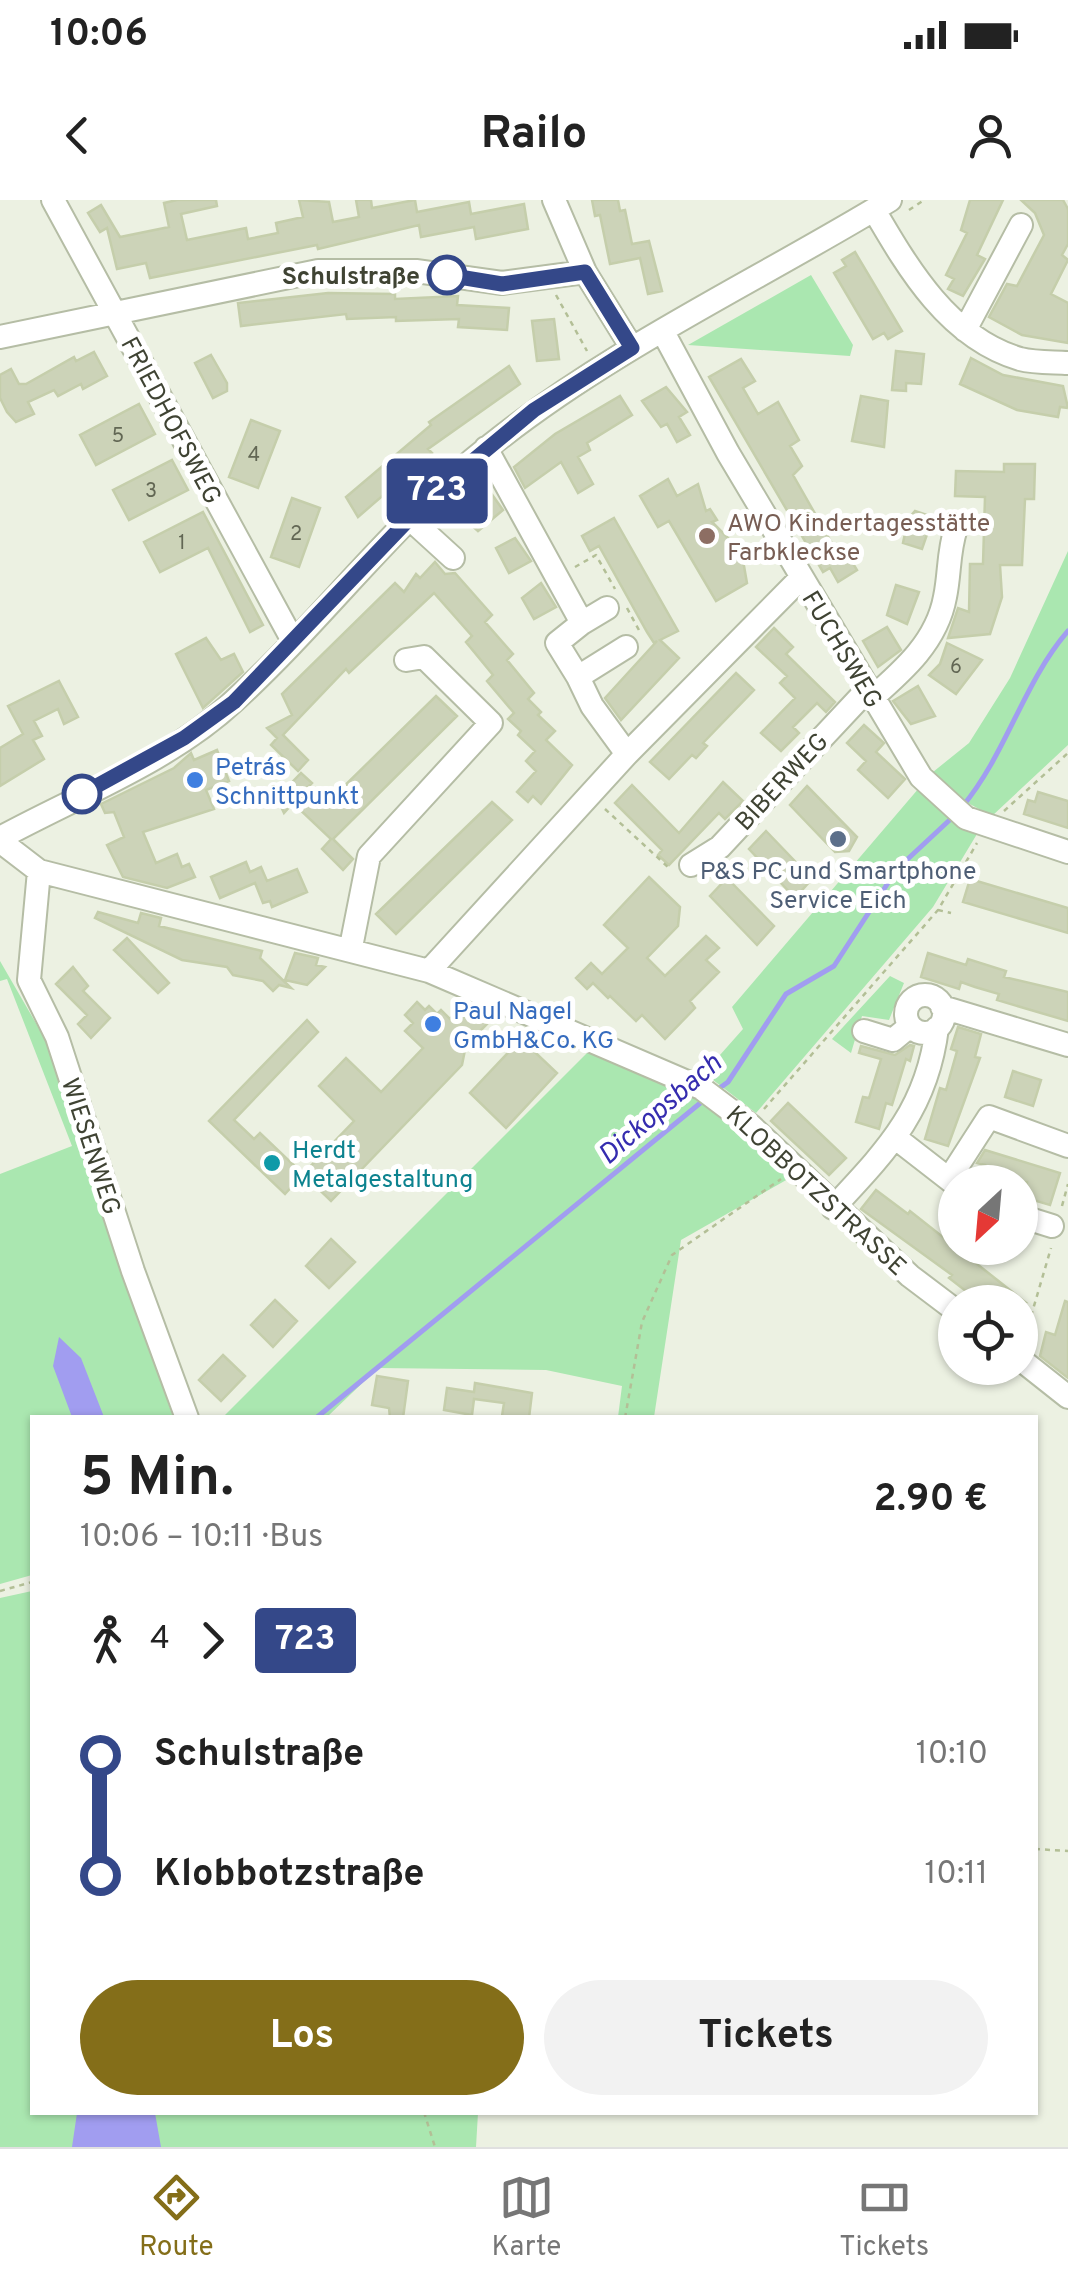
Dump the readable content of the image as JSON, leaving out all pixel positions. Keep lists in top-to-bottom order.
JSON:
{
  "streets": {
    "street": [
      "FRIEDHOFSWEG",
      "FUCHSWEG",
      "BIBERWEG",
      "WIESENWEG",
      "KLOBBOTZSTRASSE"
    ]
  },
  "crossings": [
    ["FUCHSWEG", "BIBERWEG"],
    ["WIESENWEG", "KLOBBOTZSTRASSE"]
  ],
  "water": ["Dickopsbach"],
  "places": [
    "Schulstraße",
    "AWO Kindertagesstätte Farbkleckse",
    "Petra´s Schnittpunkt",
    "P&S PC und Smartphone Service Eich",
    "Paul Nagel GmbH&Co. KG",
    "Herdt Metalgestaltung"
  ],
  "lines": ["bus line 723"],
  "house_numbers": [
    "5",
    "4",
    "3",
    "2",
    "1",
    "6"
  ],
  "north": "bottom left",
  "page": {
    "status": "10:06",
    "header": "Railo",
    "on_map": "723",
    "heading": ["5 Min.", "10:06 – 10:11 · Bus", "2.90 €"],
    "legs": ["4", "723"],
    "list": [
      {
        "name": "Schulstraße",
        "value": "10:10"
      },
      {
        "name": "Klobbotzstraße",
        "value": "10:11"
      }
    ],
    "buttons": ["Los", "Tickets"],
    "tabs": ["Route", "Karte", "Tickets"]
  }
}
